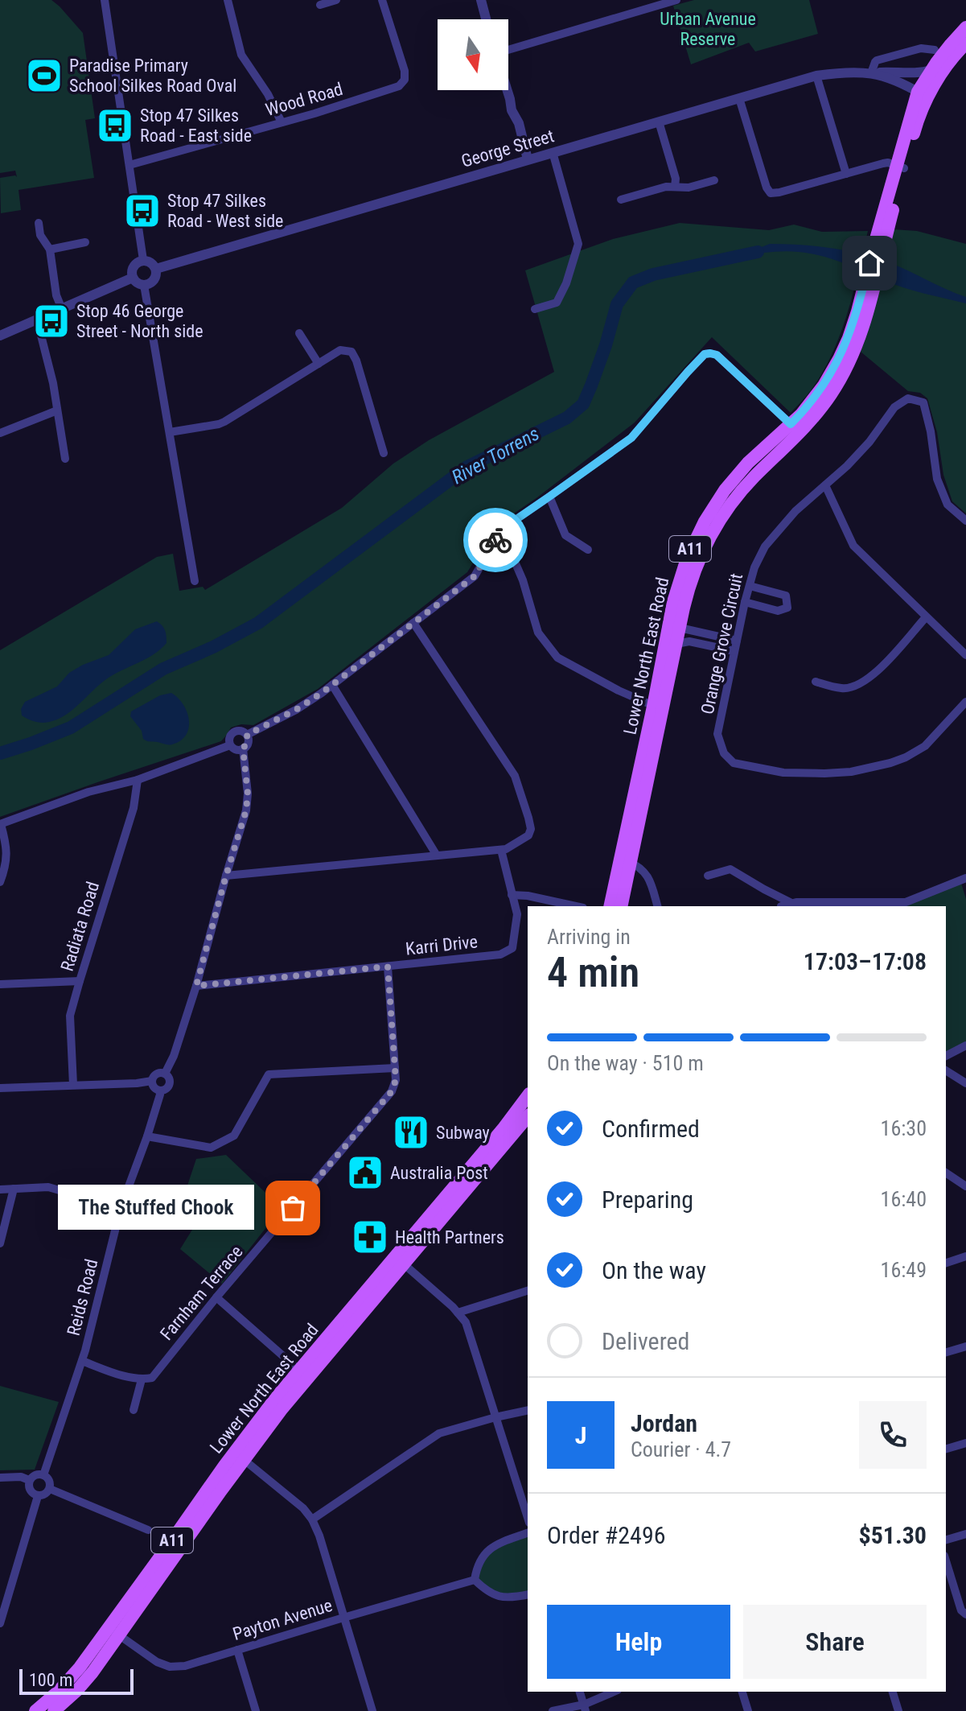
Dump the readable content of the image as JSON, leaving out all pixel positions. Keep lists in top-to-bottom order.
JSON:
{
  "streets": {
    "main road": ["A11", "Lower North East Road"],
    "street": [
      "Wood Road",
      "George Street",
      "Orange Grove Circuit",
      "Radiata Road",
      "Karri Drive",
      "Farnham Terrace",
      "Reids Road",
      "Payton Avenue"
    ]
  },
  "crossings": [
    ["George Street", "Lower North East Road"],
    ["Lower North East Road", "Payton Avenue"],
    ["Karri Drive", "Farnham Terrace"]
  ],
  "water": ["River Torrens"],
  "parks": ["Urban Avenue Reserve"],
  "places": {
    "sports": ["Paradise Primary School Silkes Road Oval"],
    "bus stop": ["Stop 47 Silkes Road - East side", "Stop 47 Silkes Road - West side", "Stop 46 George Street - North side"],
    "restaurant": ["Subway"],
    "public building": ["Australia Post"],
    "other": ["The Stuffed Chook"],
    "pharmacy": ["Health Partners"]
  },
  "scale_bar": "100 m",
  "north": "bottom",
  "page": {
    "heading": ["4 min", "Arriving in", "17:03–17:08"],
    "panel": [
      "Jordan",
      "Courier · 4.7",
      "Order #2496",
      "$51.30"
    ],
    "bar": "On the way · 510 m",
    "list": [
      ["Confirmed", "16:30"],
      ["Preparing", "16:40"],
      ["On the way", "16:49"],
      "Delivered"
    ],
    "bubble": "The Stuffed Chook",
    "round": "J",
    "buttons": ["Help", "Share"],
    "scale": "100 m"
  }
}
